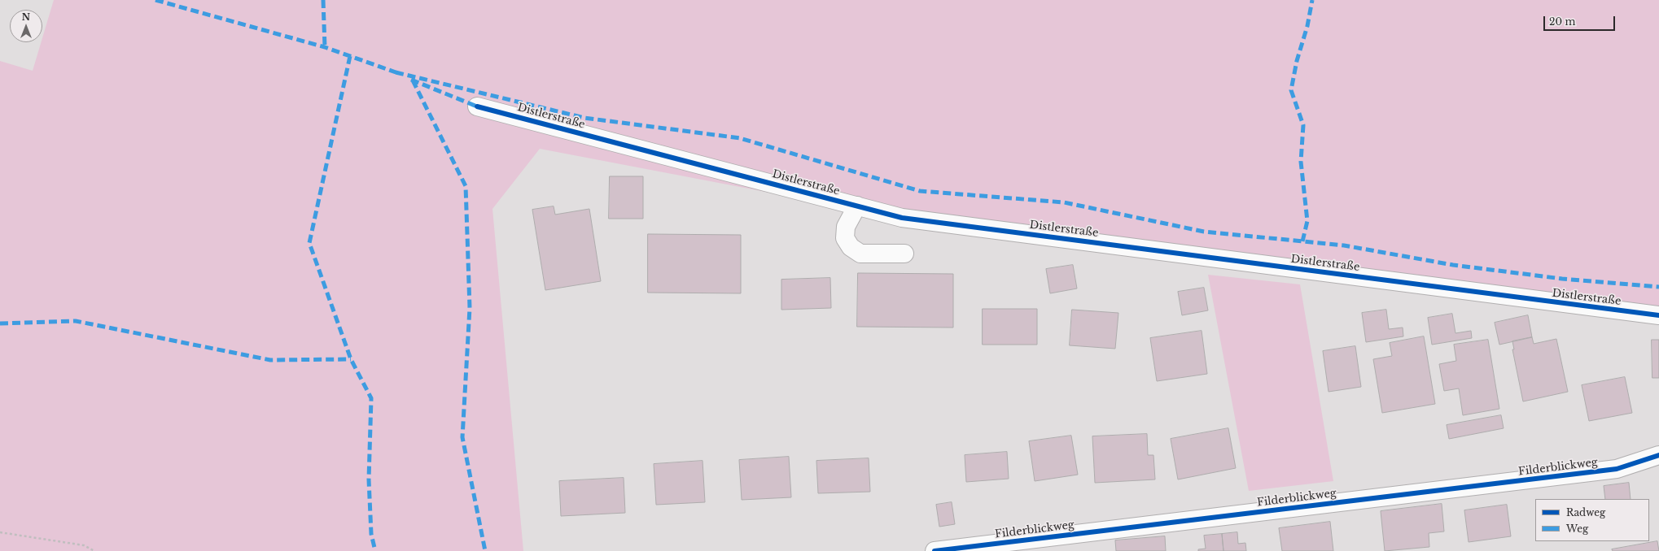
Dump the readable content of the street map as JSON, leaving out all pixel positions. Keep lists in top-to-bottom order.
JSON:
{
  "streets": {
    "street": ["Distlerstraße", "Filderblickweg"]
  },
  "legend": ["Radweg", "Weg"],
  "scale_bar": "20 m",
  "north": "top"
}
